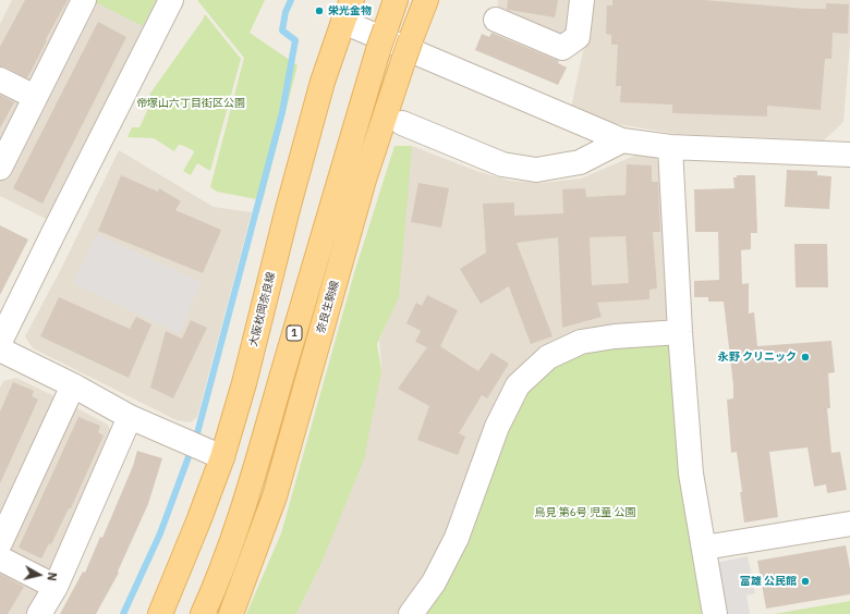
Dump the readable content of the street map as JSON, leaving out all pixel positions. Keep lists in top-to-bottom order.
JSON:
{
  "streets": {
    "main road": ["奈良生駒線", "大阪枚岡奈良線", "1"]
  },
  "parks": ["帝塚山六丁目街区公園", "鳥見 第6号 児童 公園"],
  "places": ["栄光金物", "永野 クリニック", "富雄 公民館"],
  "north": "right"
}
